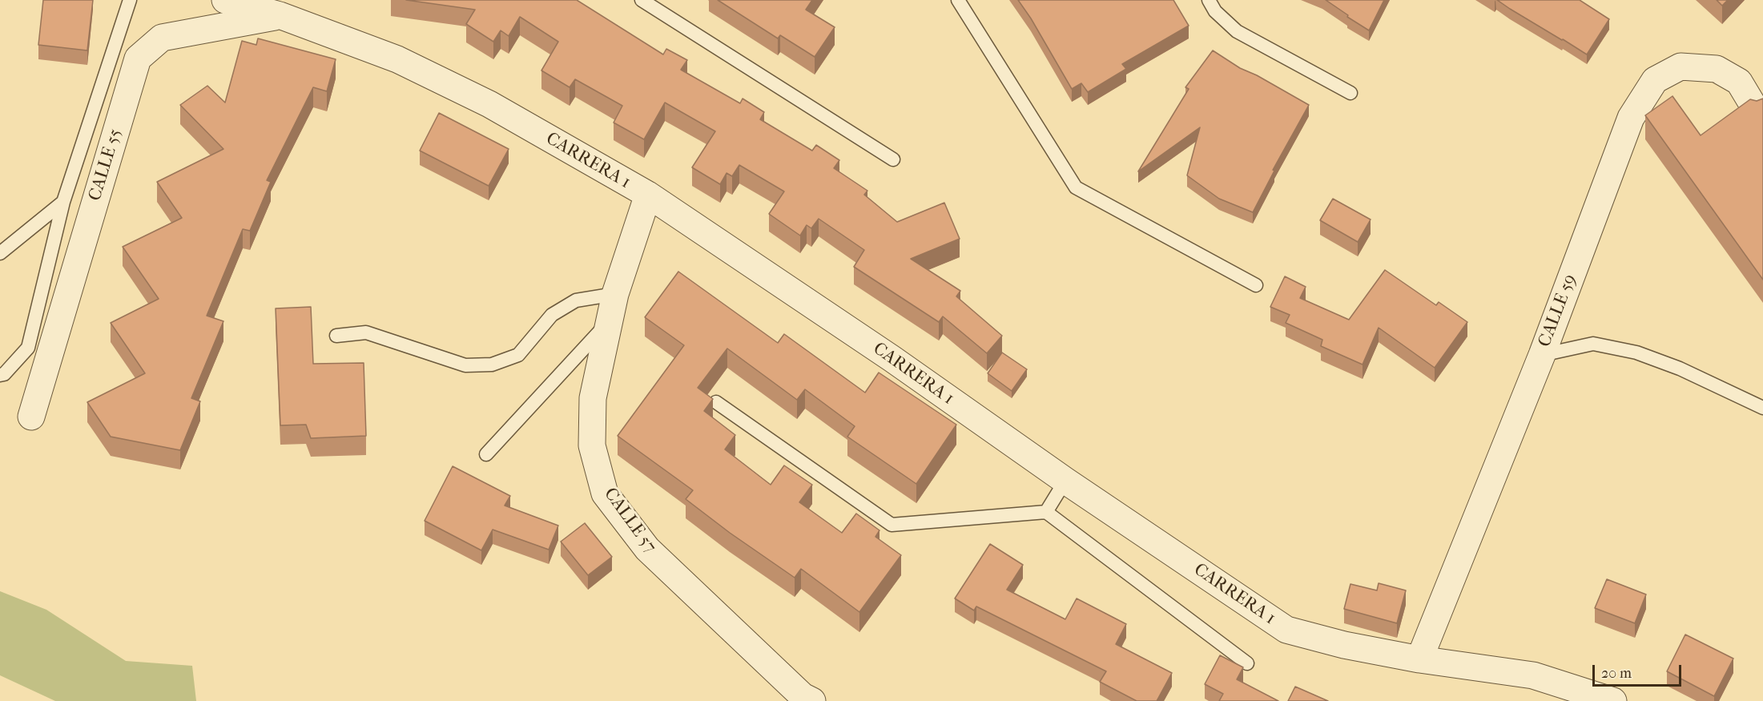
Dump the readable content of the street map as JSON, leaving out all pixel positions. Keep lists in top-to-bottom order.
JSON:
{
  "streets": {
    "street": [
      "CARRERA 1",
      "CALLE 55",
      "CALLE 59",
      "CALLE 57"
    ]
  },
  "crossings": [
    ["CARRERA 1", "CALLE 55"],
    ["CARRERA 1", "CALLE 59"],
    ["CARRERA 1", "CALLE 57"]
  ],
  "scale_bar": "20 m"
}
